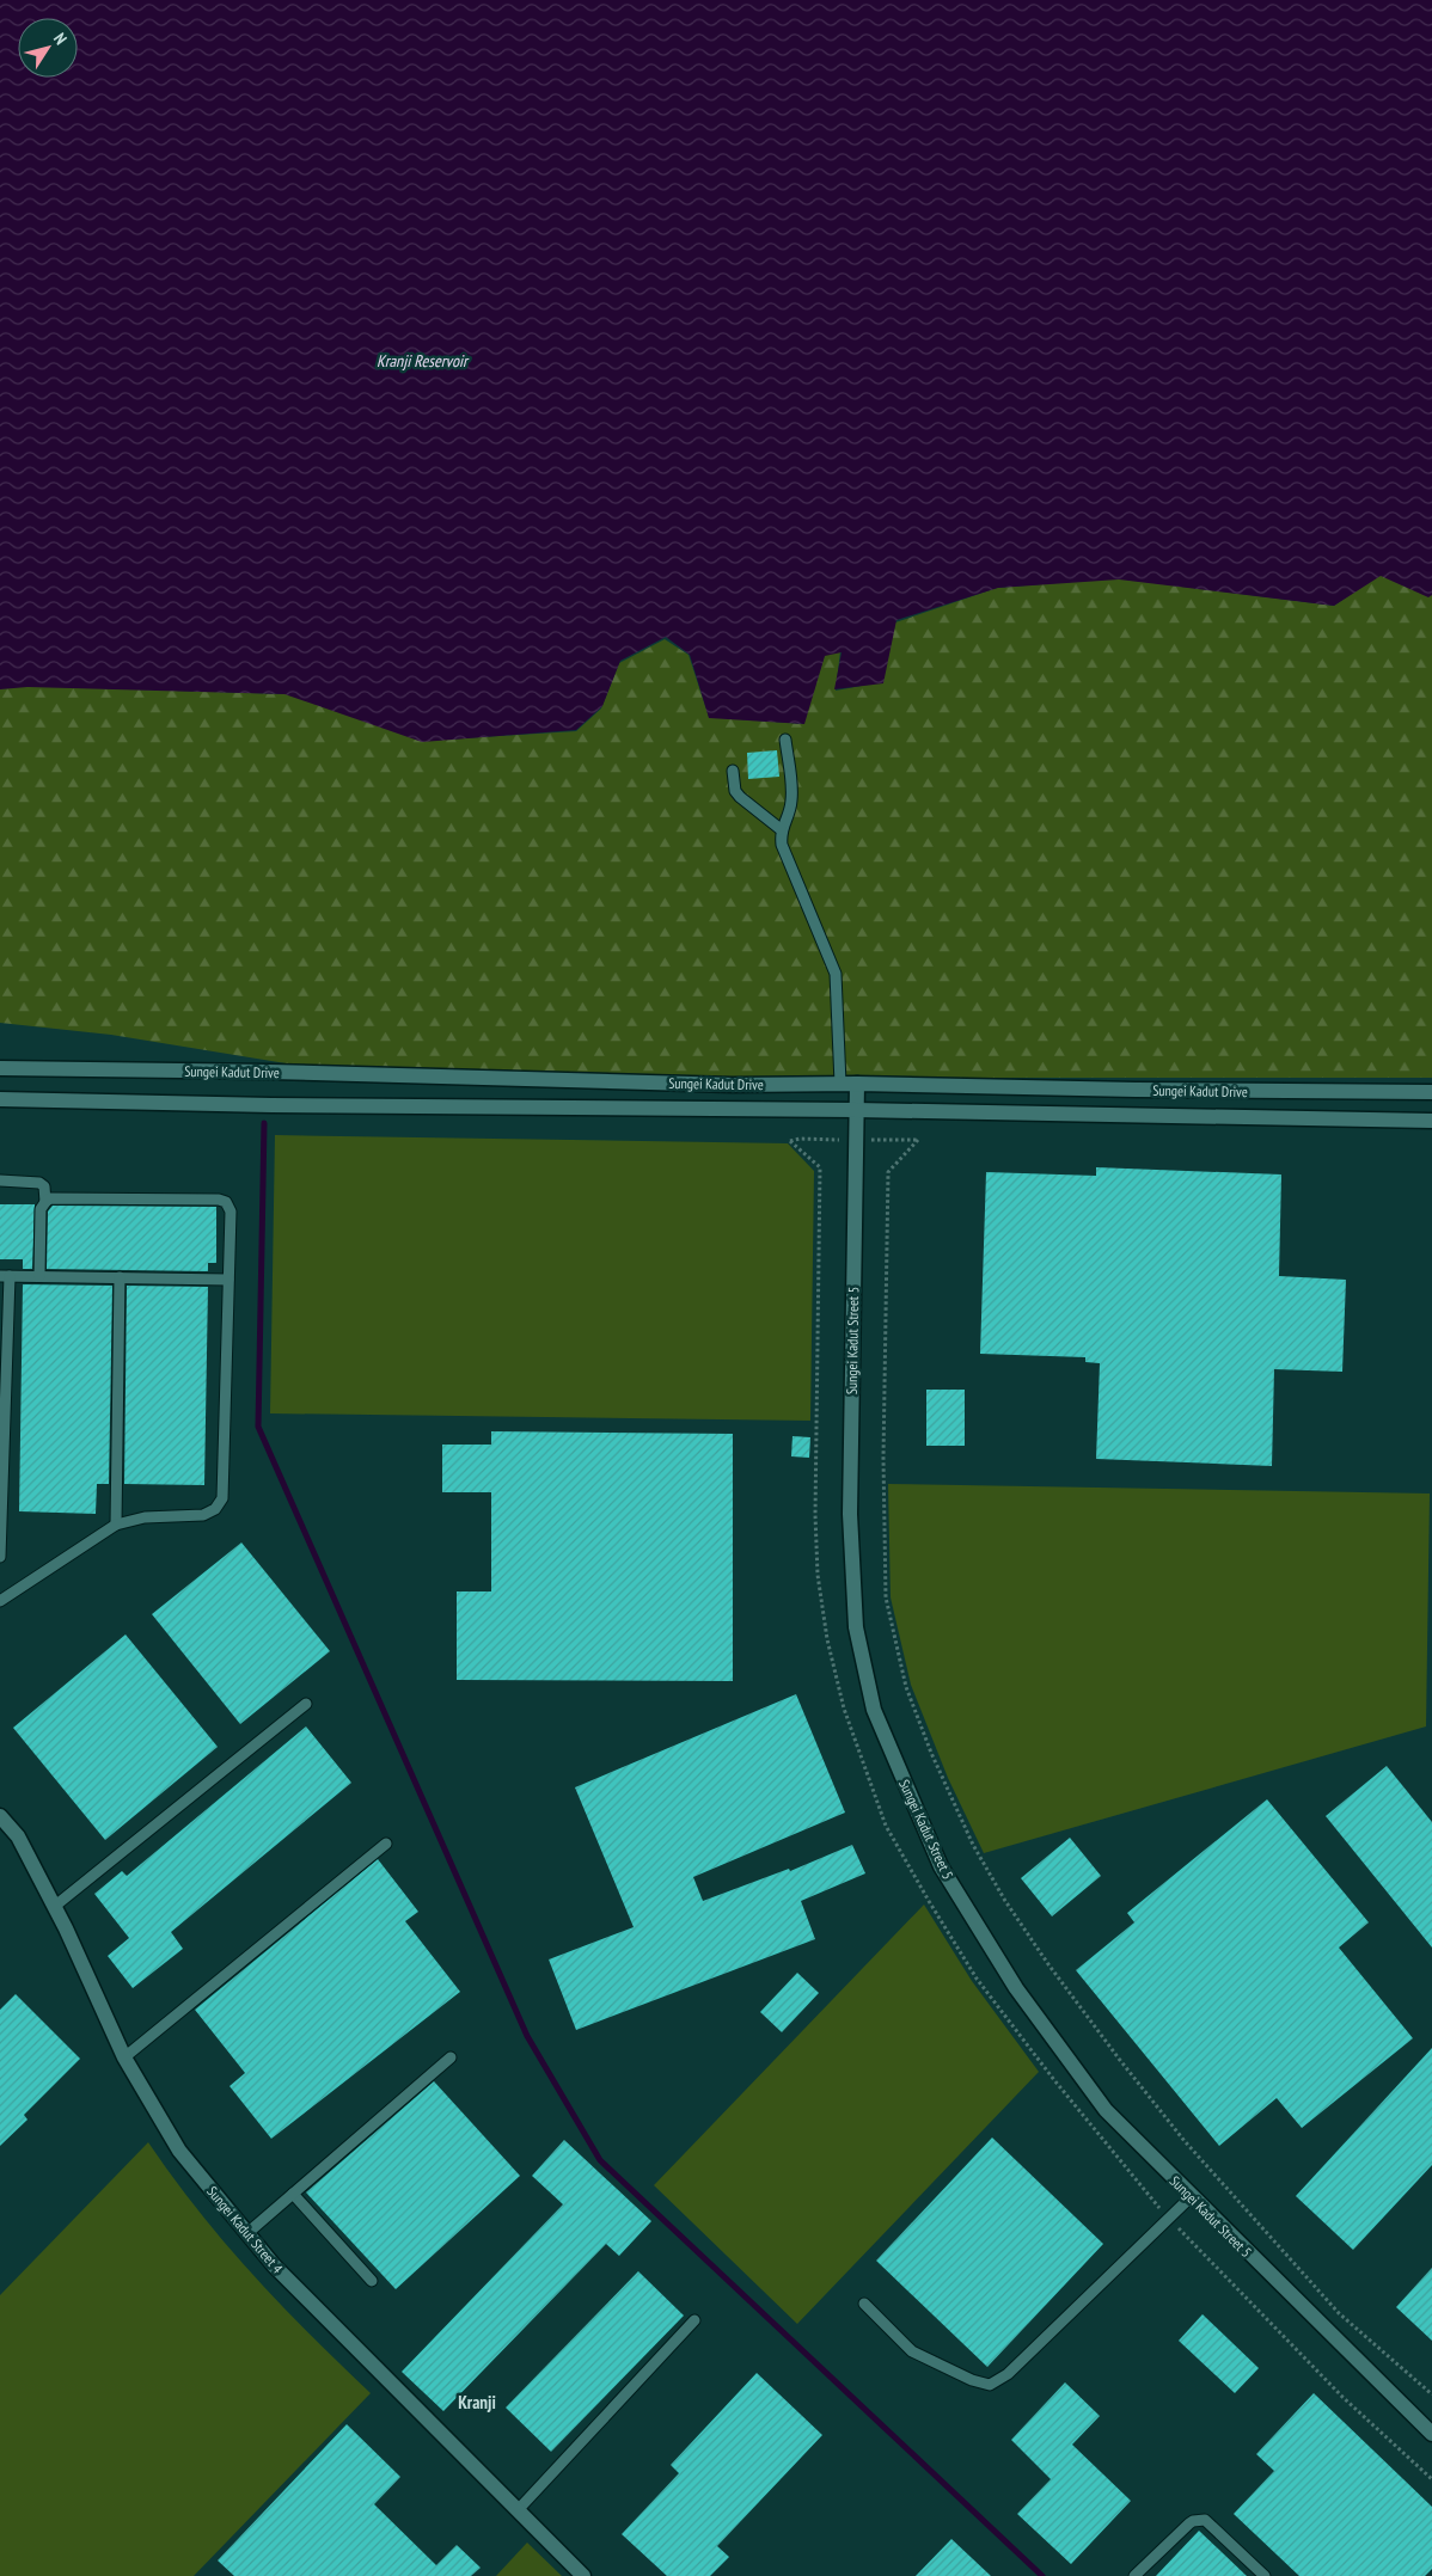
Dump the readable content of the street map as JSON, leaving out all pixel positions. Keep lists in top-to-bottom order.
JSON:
{
  "streets": {
    "main road": ["Sungei Kadut Drive", "Sungei Kadut Street 5", "Sungei Kadut Street 4"]
  },
  "crossings": [
    ["Sungei Kadut Drive", "Sungei Kadut Street 5"]
  ],
  "districts": ["Kranji"],
  "water": ["Kranji Reservoir"],
  "north": "top right"
}
